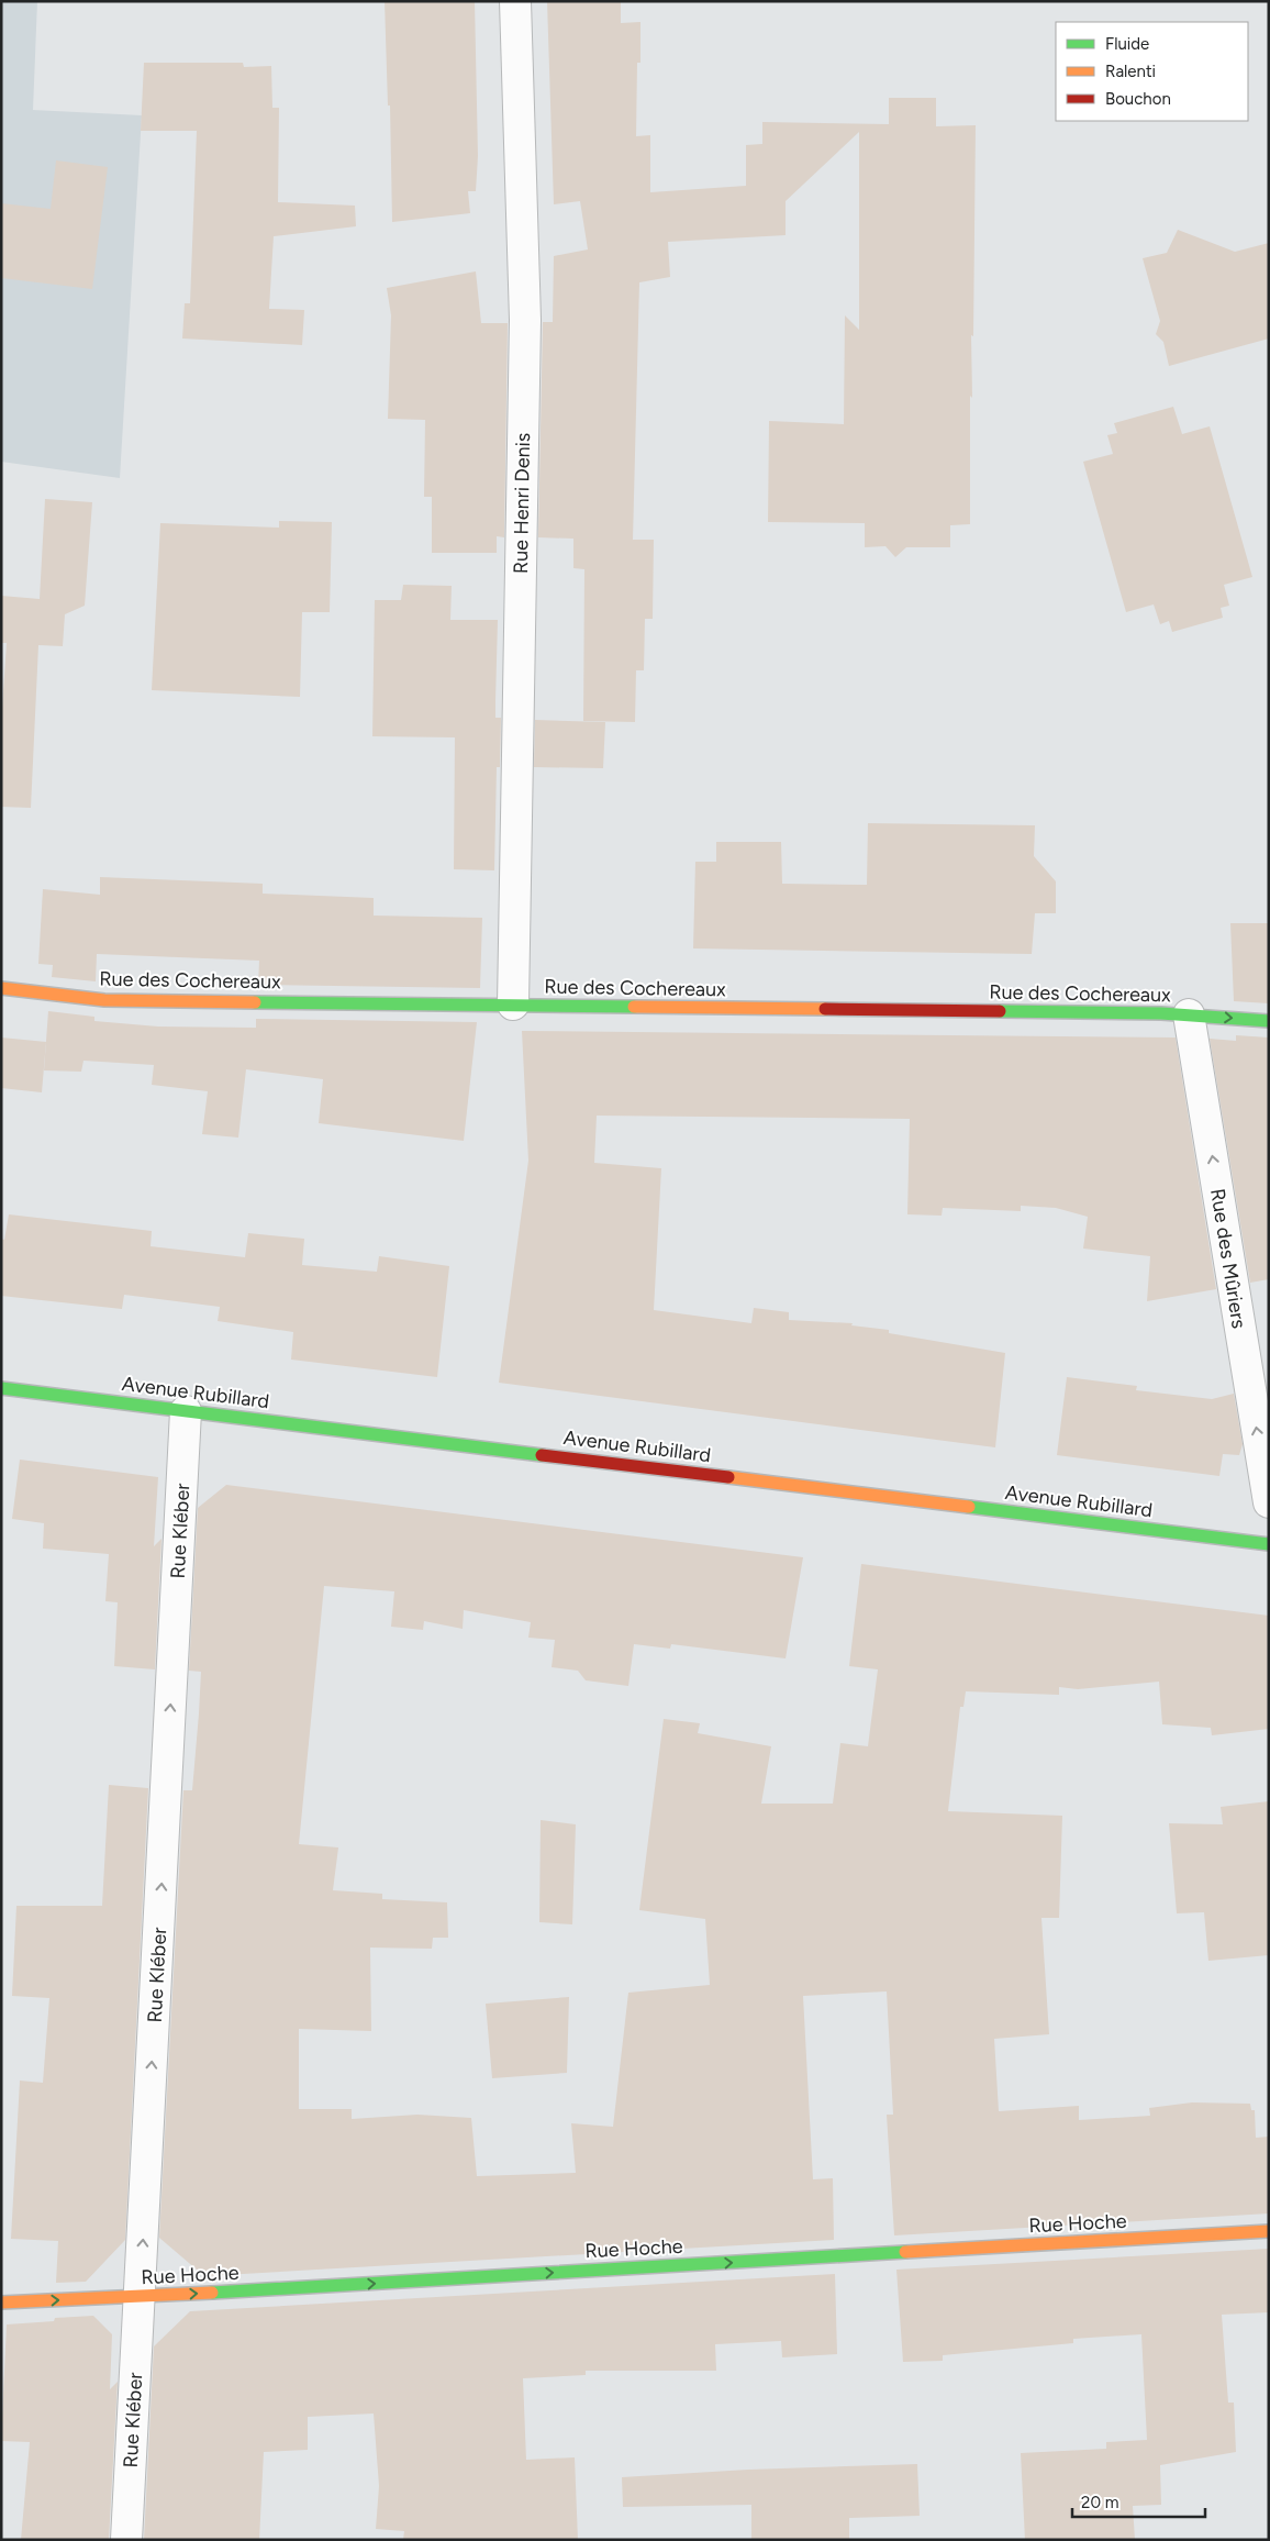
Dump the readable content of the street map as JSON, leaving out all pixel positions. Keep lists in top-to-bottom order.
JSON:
{
  "streets": {
    "street": [
      "Rue Henri Denis",
      "Rue des Cochereaux",
      "Rue des Mûriers",
      "Avenue Rubillard",
      "Rue Kléber",
      "Rue Hoche"
    ]
  },
  "crossings": [
    ["Rue Henri Denis", "Rue des Cochereaux"],
    ["Rue des Cochereaux", "Rue des Mûriers"],
    ["Avenue Rubillard", "Rue Kléber"],
    ["Rue Kléber", "Rue Hoche"]
  ],
  "one_way": ["Rue des Mûriers", "Rue Kléber", "Rue Hoche"],
  "legend": ["Fluide", "Ralenti", "Bouchon"],
  "scale_bar": "20 m"
}
